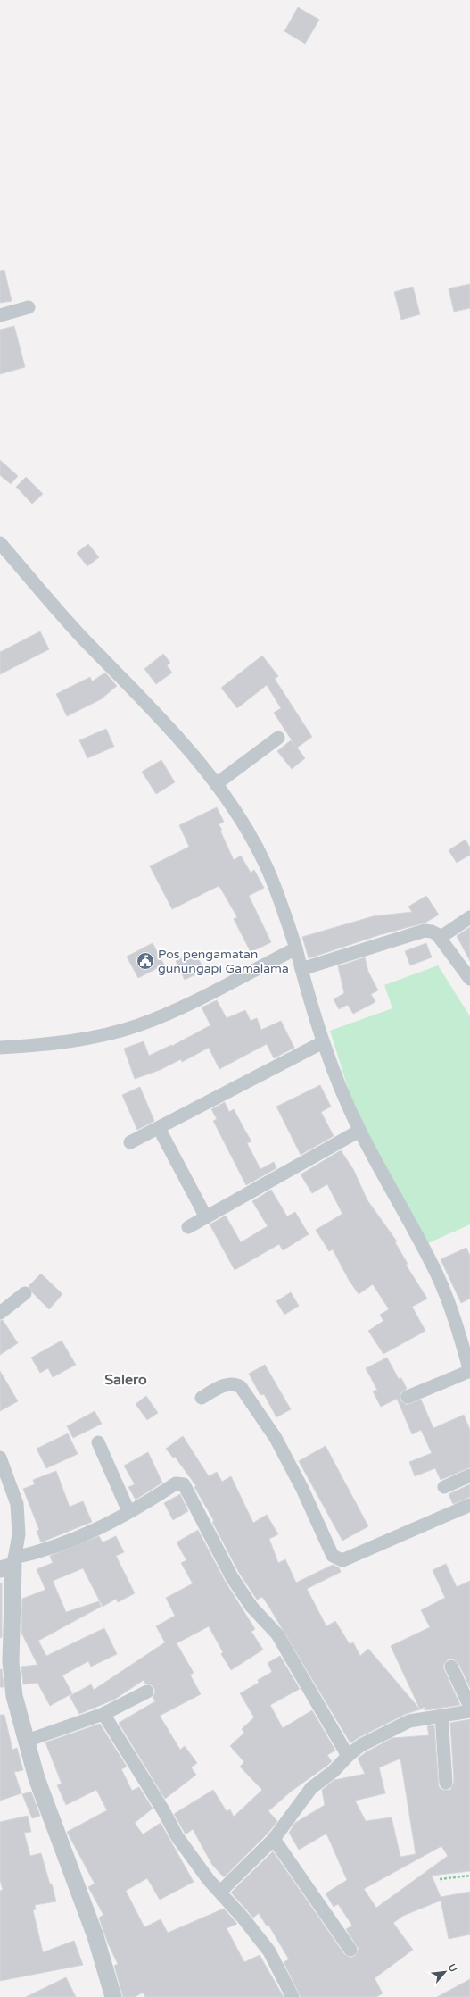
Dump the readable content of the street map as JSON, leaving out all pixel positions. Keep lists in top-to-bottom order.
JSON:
{
  "districts": ["Salero"],
  "places": {
    "public building": ["Pos pengamatan gunungapi Gamalama"]
  },
  "north": "top right"
}
